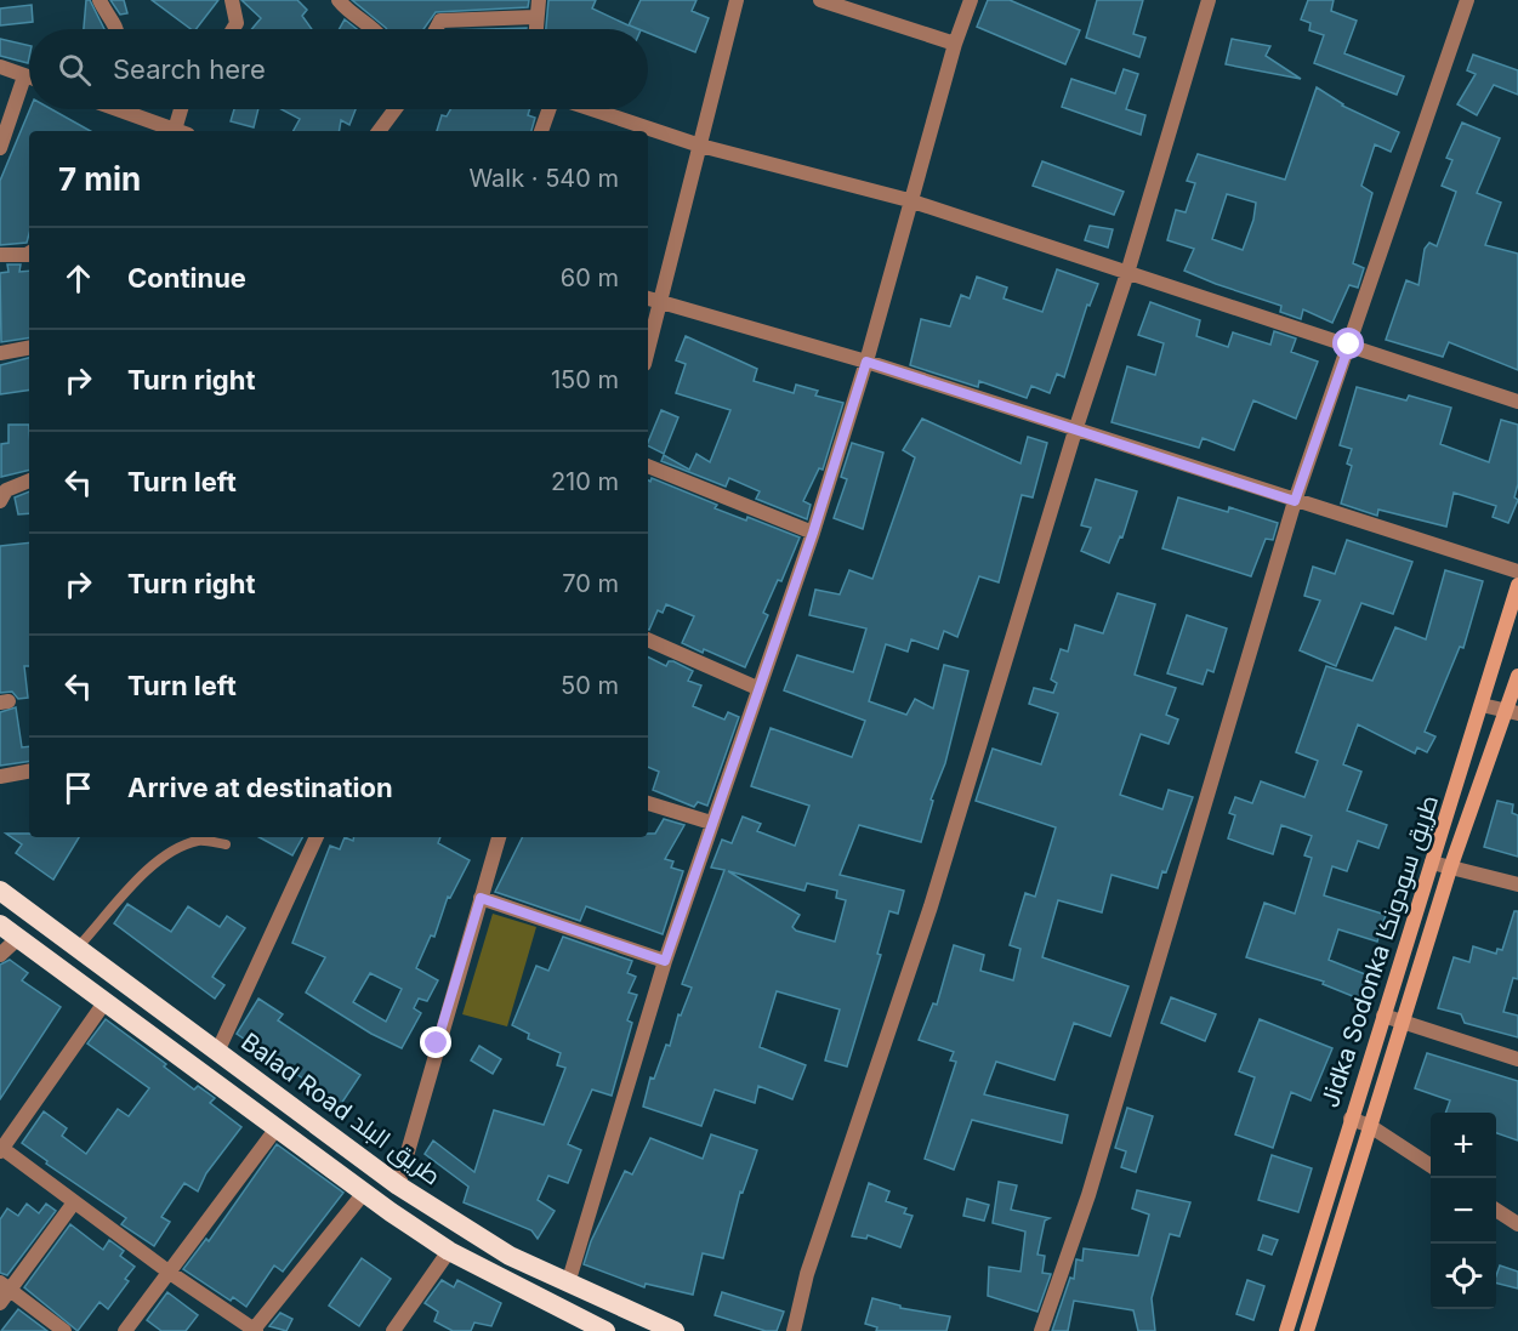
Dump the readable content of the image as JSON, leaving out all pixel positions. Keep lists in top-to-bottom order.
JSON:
{
  "streets": {
    "highway": ["Balad Road طريق البلد"],
    "main road": ["Jidka Sodonka طريق سودونكا"]
  },
  "page": {
    "search": "Search here",
    "heading": ["7 min", "Walk · 540 m"],
    "list": [
      ["Continue", "60 m"],
      ["Turn right", "150 m"],
      ["Turn left", "210 m"],
      ["Turn right", "70 m"],
      ["Turn left", "50 m"],
      "Arrive at destination"
    ],
    "map_buttons": ["+", "−"]
  }
}
